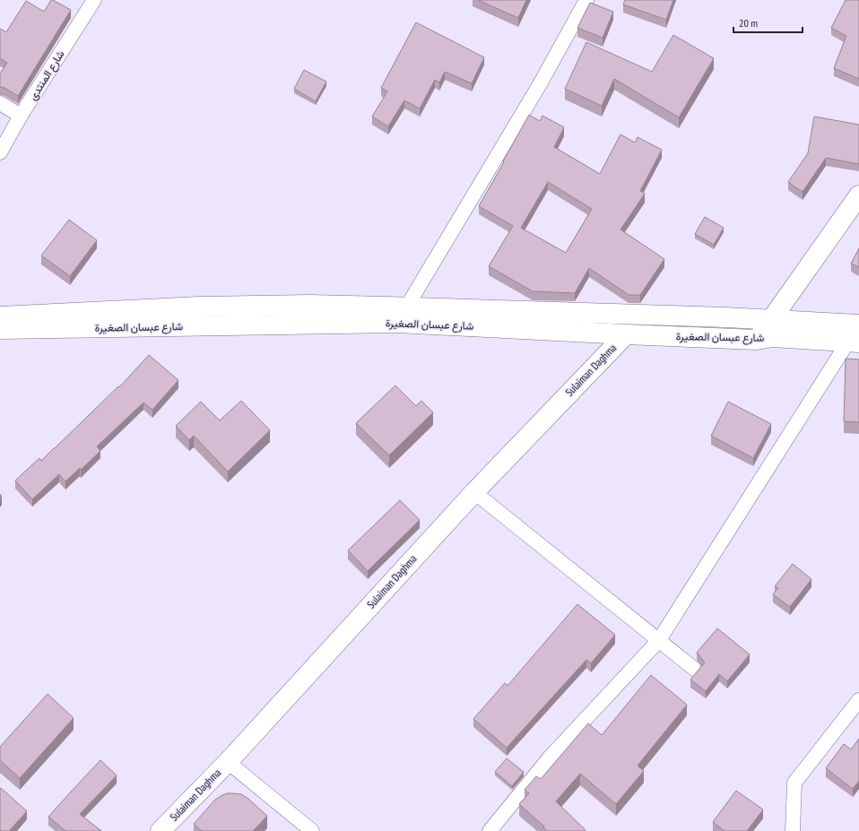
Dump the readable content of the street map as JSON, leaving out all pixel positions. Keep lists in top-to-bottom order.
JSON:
{
  "streets": {
    "street": ["شارع عبسان الصغيرة", "Sulaiman Daghma"],
    "lane": ["شارع المنتدى"]
  },
  "crossings": [
    ["شارع عبسان الصغيرة", "Sulaiman Daghma"]
  ],
  "scale_bar": "20 m"
}
